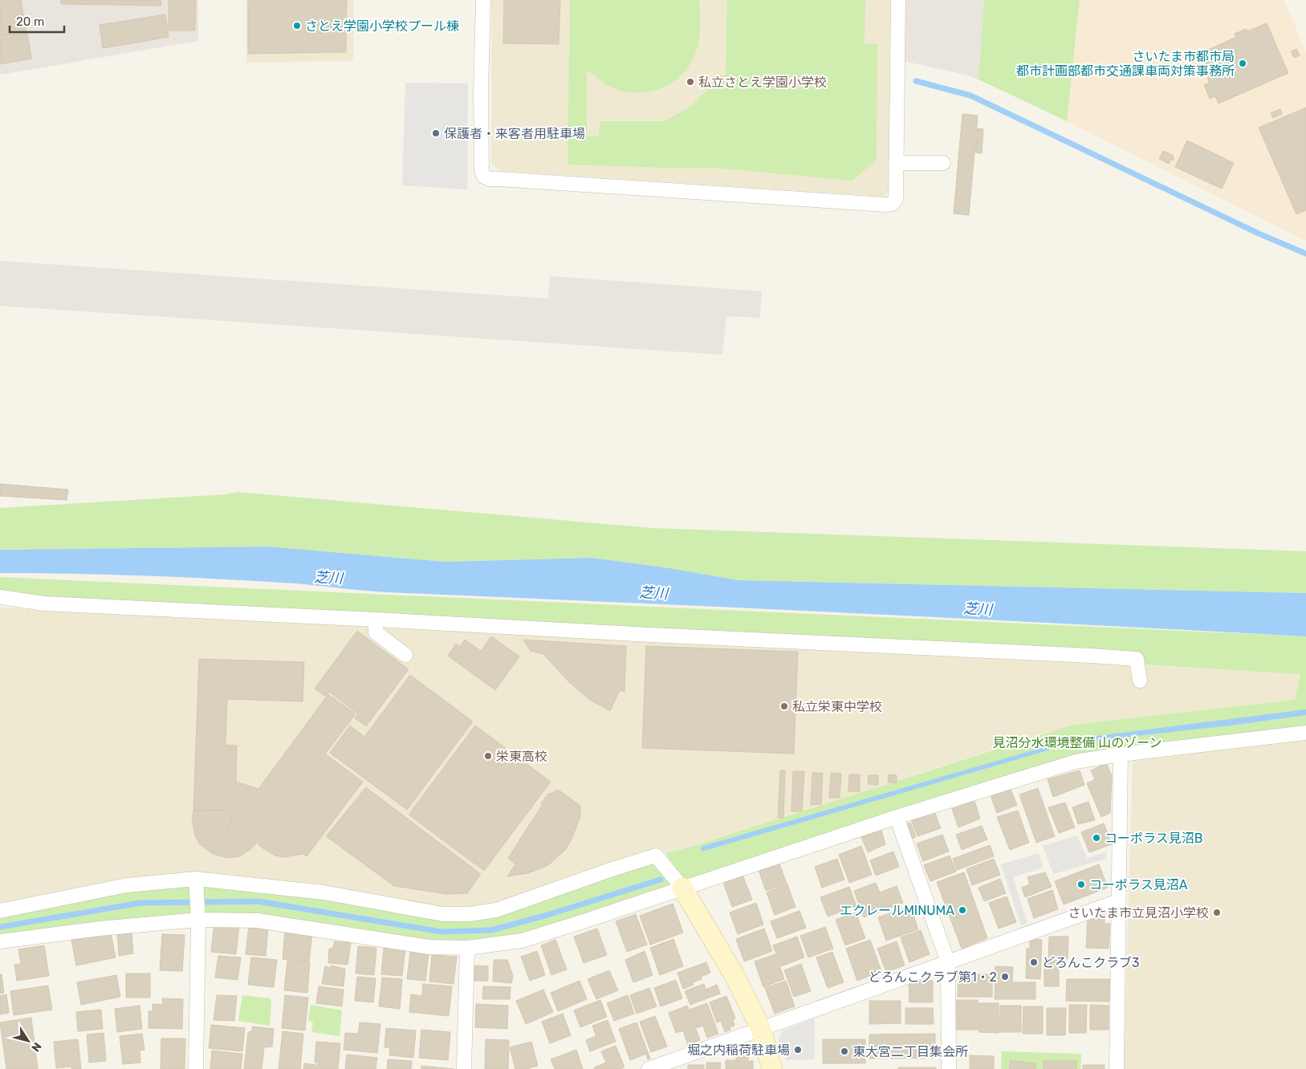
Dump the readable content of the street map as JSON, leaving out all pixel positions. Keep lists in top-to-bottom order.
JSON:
{
  "water": ["芝川"],
  "parks": ["見沼分水環境整備 山のゾーン"],
  "places": [
    "さとえ学園小学校プール棟",
    "さいたま市都市局 都市計画部都市交通課車両対策事務所",
    "私立さとえ学園小学校",
    "保護者・来客者用駐車場",
    "私立栄東中学校",
    "栄東高校",
    "コーポラス見沼B",
    "コーポラス見沼A",
    "エクレールMINUMA",
    "さいたま市立見沼小学校",
    "どろんこクラブ3",
    "どろんこクラブ第1・2",
    "堀之内稲荷駐車場",
    "東大宮二丁目集会所"
  ],
  "scale_bar": "20 m",
  "north": "bottom right"
}
